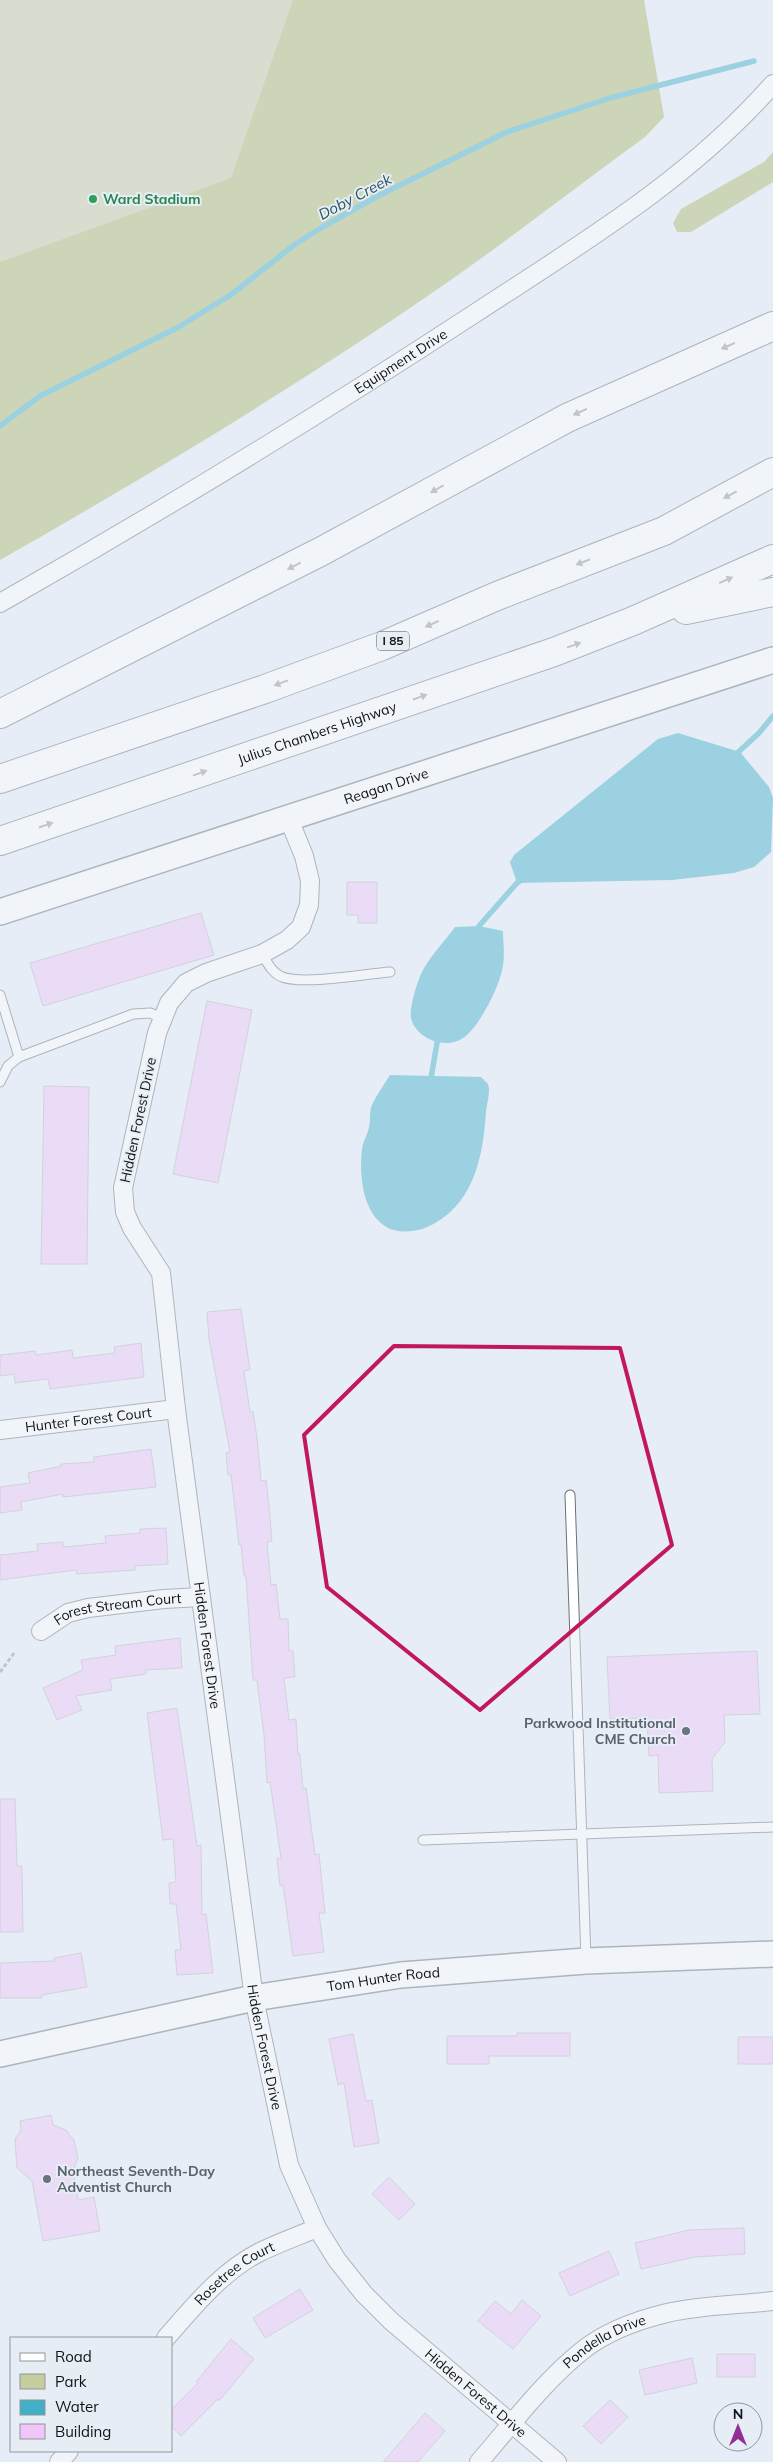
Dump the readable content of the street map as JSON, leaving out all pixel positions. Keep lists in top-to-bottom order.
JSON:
{
  "streets": {
    "highway": ["I 85", "Julius Chambers Highway"],
    "street": [
      "Equipment Drive",
      "Reagan Drive",
      "Hidden Forest Drive",
      "Hunter Forest Court",
      "Forest Stream Court",
      "Tom Hunter Road",
      "Rosetree Court",
      "Pondella Drive"
    ]
  },
  "crossings": [
    ["Reagan Drive", "Hidden Forest Drive"],
    ["Hidden Forest Drive", "Hunter Forest Court"],
    ["Hidden Forest Drive", "Forest Stream Court"],
    ["Hidden Forest Drive", "Tom Hunter Road"],
    ["Hidden Forest Drive", "Rosetree Court"],
    ["Hidden Forest Drive", "Pondella Drive"]
  ],
  "water": ["Doby Creek"],
  "places": ["Ward Stadium", "Parkwood Institutional CME Church", "Northeast Seventh-Day Adventist Church"],
  "legend": [
    "Road",
    "Park",
    "Water",
    "Building"
  ],
  "north": "top"
}
